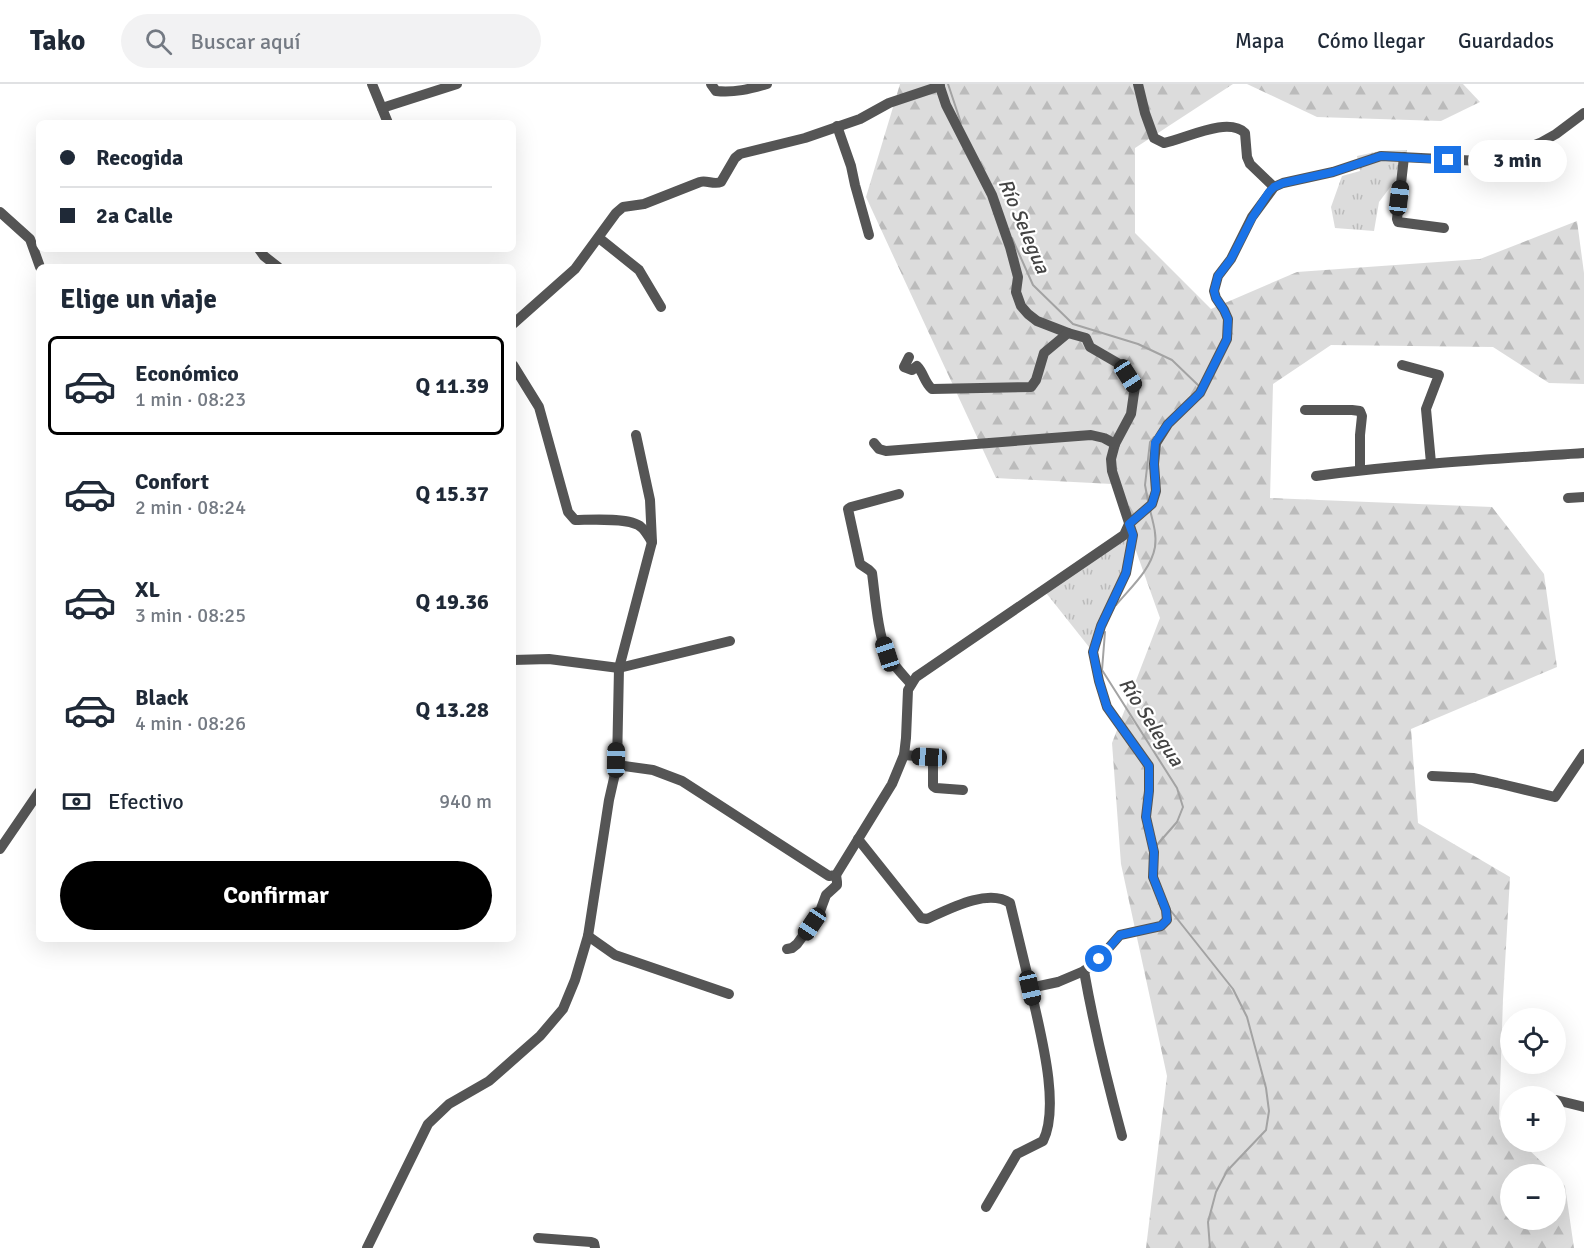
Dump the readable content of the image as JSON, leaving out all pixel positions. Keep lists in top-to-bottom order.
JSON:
{
  "water": ["Río Selegua"],
  "page": {
    "header": "Tako",
    "search": "Buscar aquí",
    "nav": ["Mapa", "Cómo llegar", "Guardados"],
    "banner": ["Recogida", "2a Calle"],
    "bubble": "3 min",
    "heading": "Elige un viaje",
    "list": [
      {
        "name": "Económico",
        "note": "1 min · 08:23",
        "value": "Q 11.39"
      },
      {
        "name": "Confort",
        "note": "2 min · 08:24",
        "value": "Q 15.37"
      },
      {
        "name": "XL",
        "note": "3 min · 08:25",
        "value": "Q 19.36"
      },
      {
        "name": "Black",
        "note": "4 min · 08:26",
        "value": "Q 13.28"
      }
    ],
    "pay": ["Efectivo", "940 m"],
    "buttons": "Confirmar",
    "map_buttons": ["+", "−"]
  }
}
